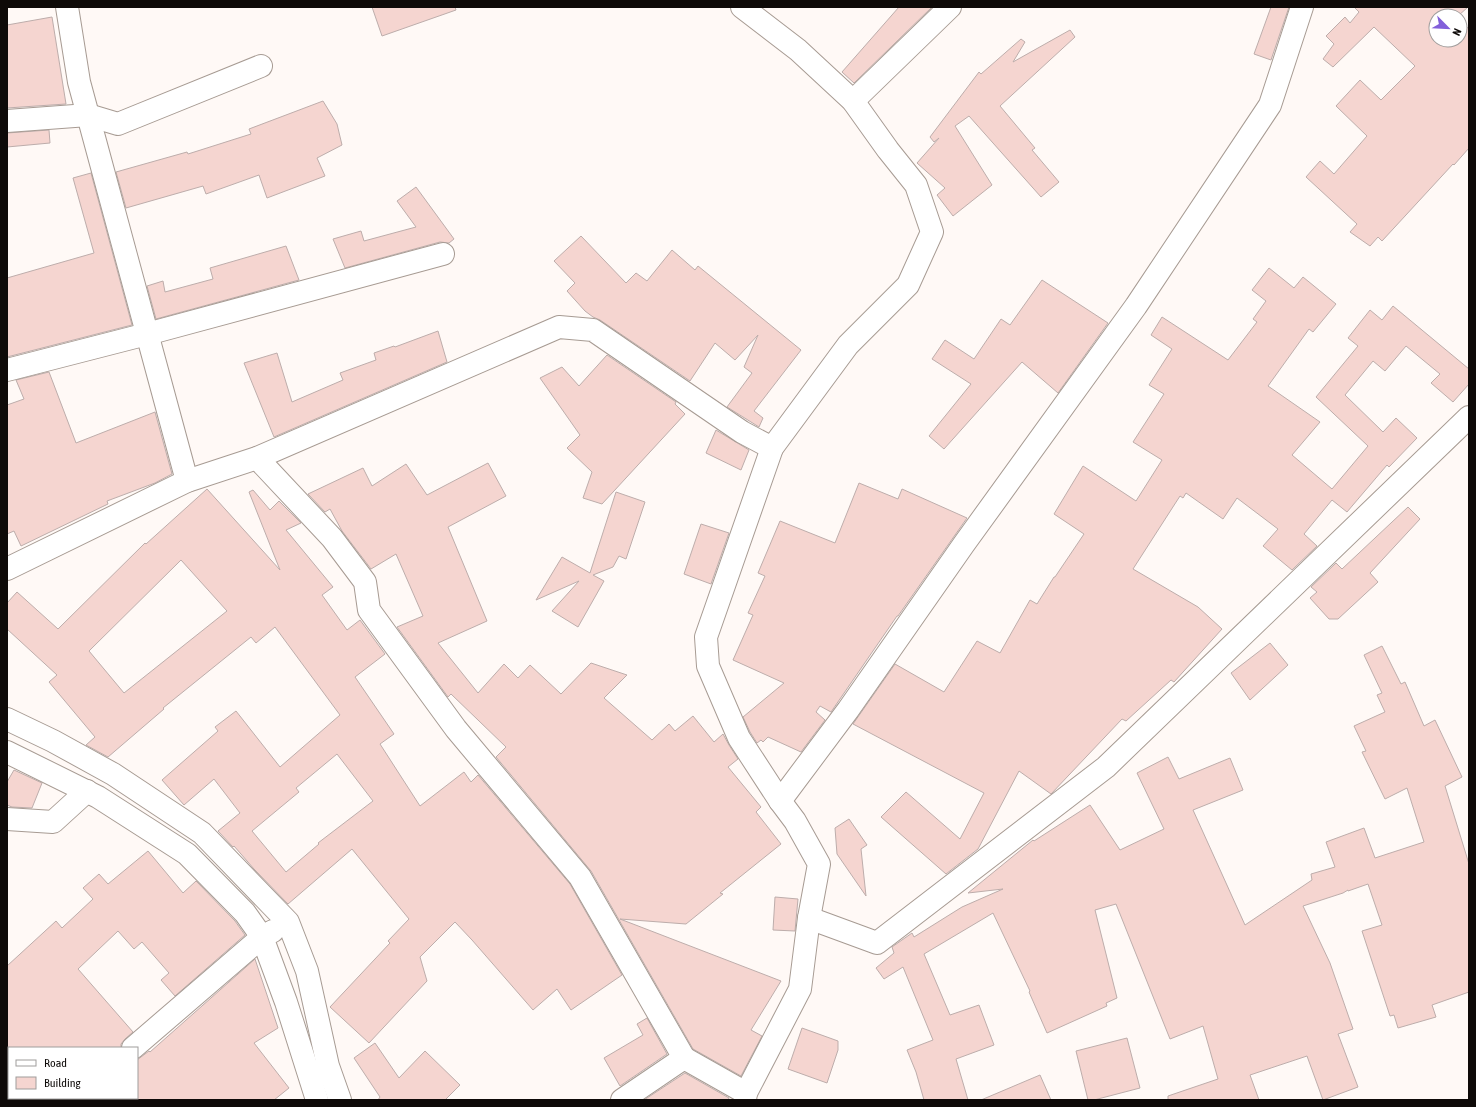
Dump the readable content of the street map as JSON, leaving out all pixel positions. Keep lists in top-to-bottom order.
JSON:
{
  "legend": ["Road", "Building"],
  "north": "bottom right"
}
